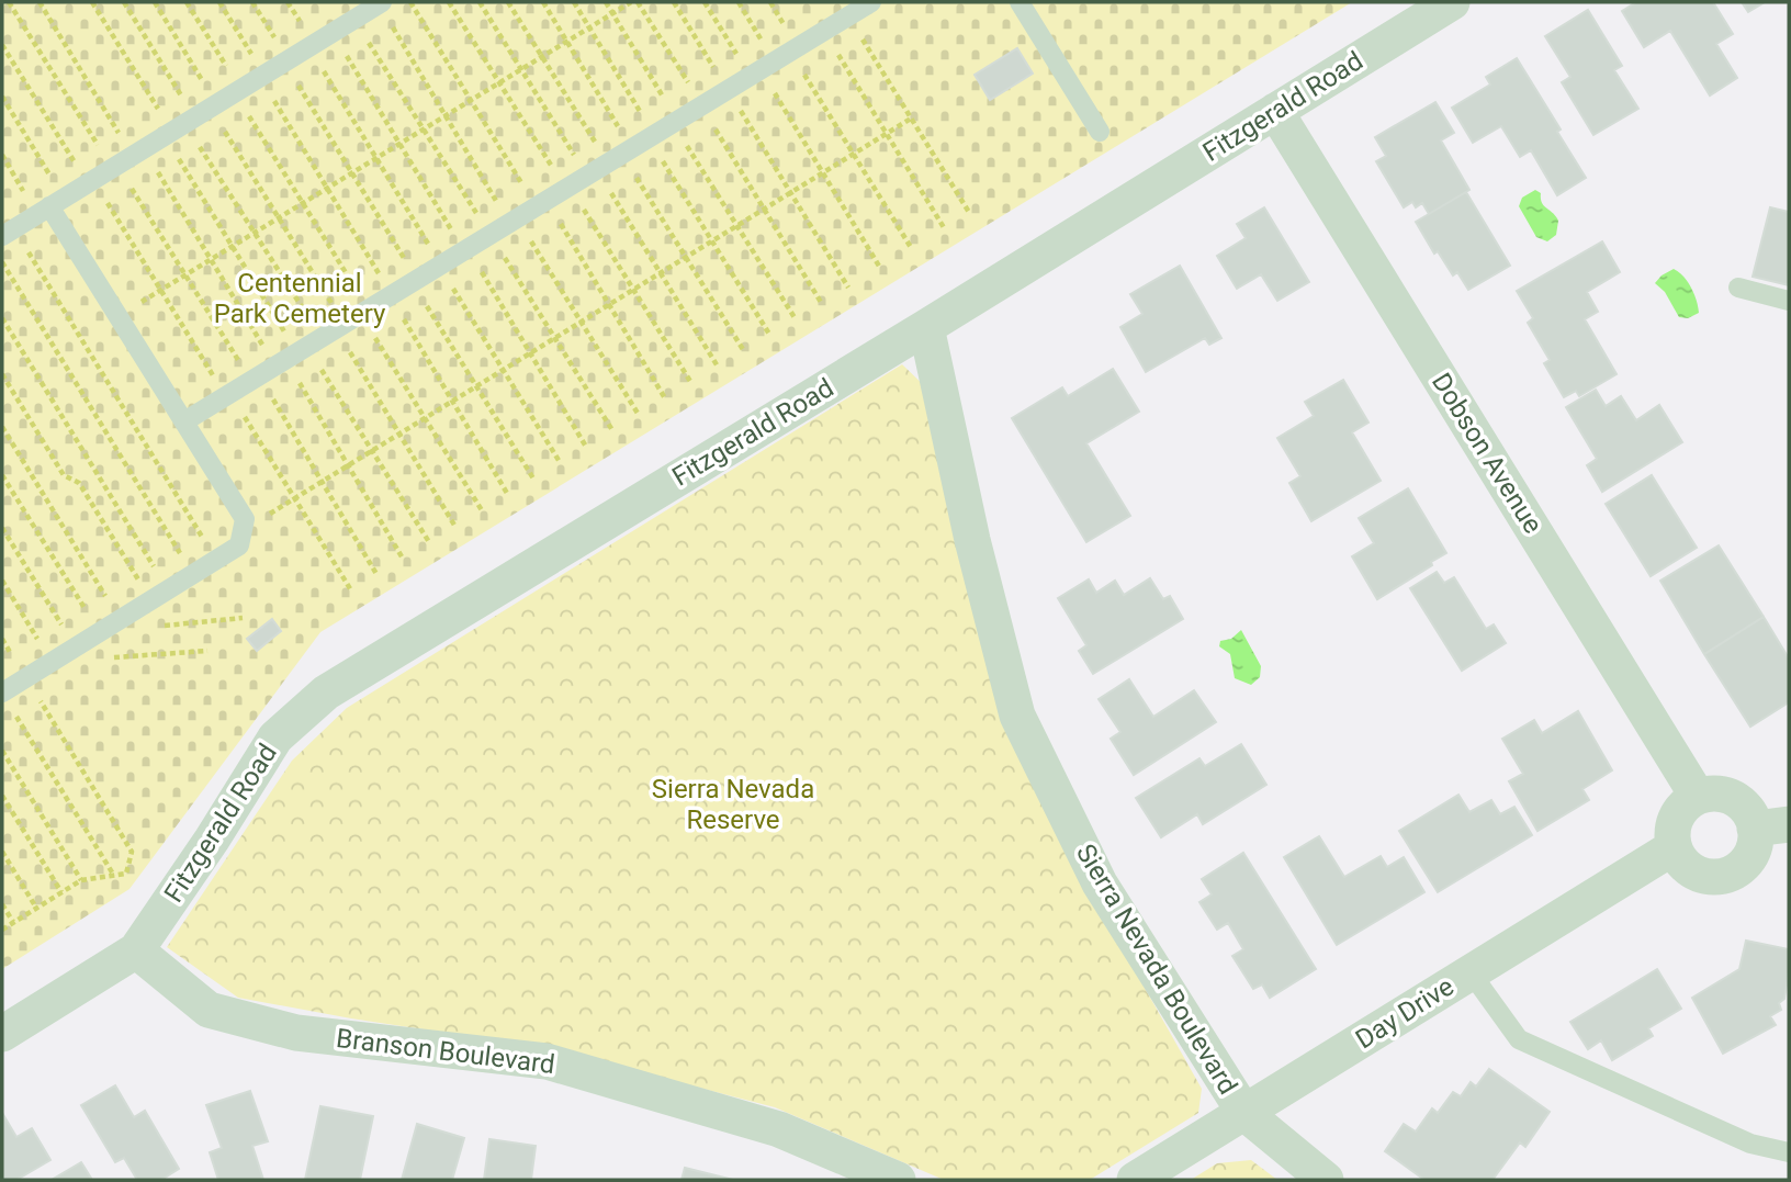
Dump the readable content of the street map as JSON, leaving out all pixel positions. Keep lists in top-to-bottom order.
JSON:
{
  "streets": {
    "street": [
      "Fitzgerald Road",
      "Dobson Avenue",
      "Sierra Nevada Boulevard",
      "Day Drive",
      "Branson Boulevard"
    ]
  },
  "crossings": [
    ["Fitzgerald Road", "Dobson Avenue"],
    ["Fitzgerald Road", "Sierra Nevada Boulevard"],
    ["Fitzgerald Road", "Branson Boulevard"],
    ["Dobson Avenue", "Day Drive"],
    ["Sierra Nevada Boulevard", "Day Drive"]
  ],
  "parks": ["Centennial Park Cemetery", "Sierra Nevada Reserve"]
}
